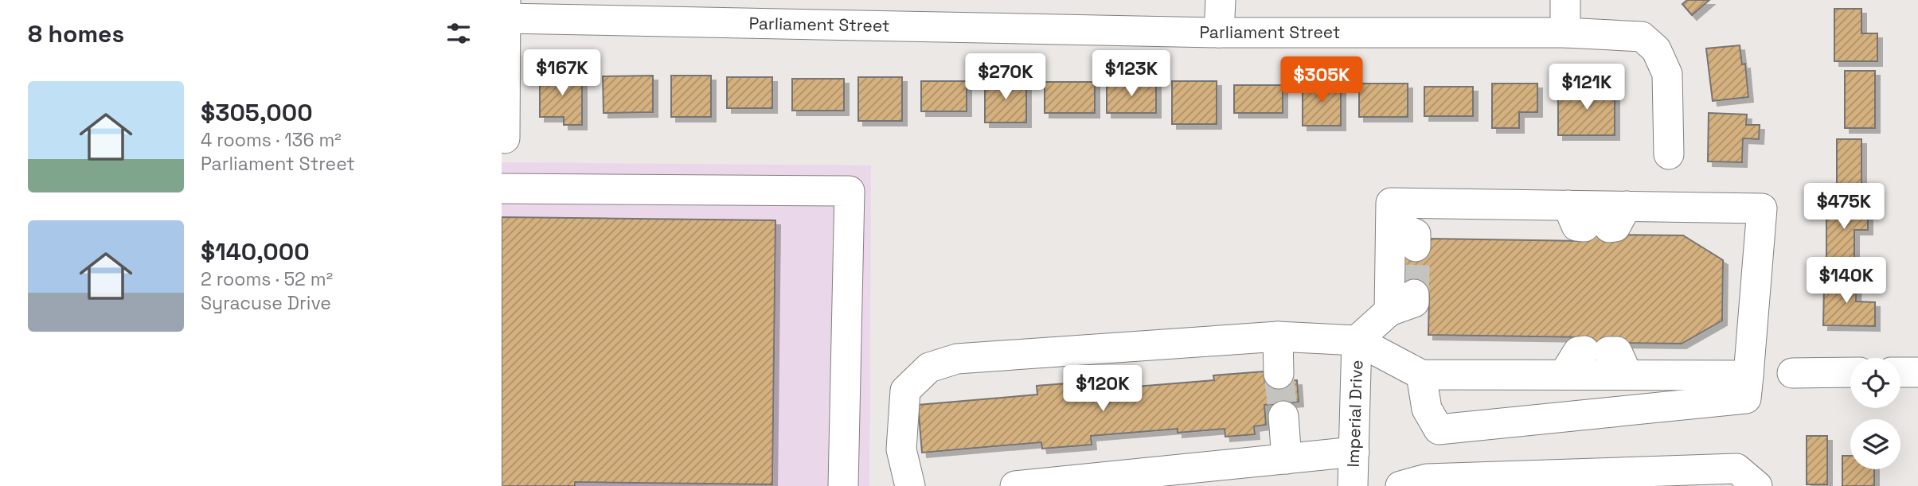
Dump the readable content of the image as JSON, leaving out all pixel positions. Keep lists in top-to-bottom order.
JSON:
{
  "streets": {
    "street": ["Parliament Street", "Imperial Drive"]
  },
  "page": {
    "heading": "8 homes",
    "price": [
      "$167K",
      "$123K",
      "$270K",
      "$305K",
      "$121K",
      "$475K",
      "$140K",
      "$120K"
    ],
    "list": [
      {
        "name": "$305,000",
        "note": "4 rooms · 136 m² · Parliament Street"
      },
      {
        "name": "$140,000",
        "note": "2 rooms · 52 m² · Syracuse Drive"
      }
    ]
  }
}
